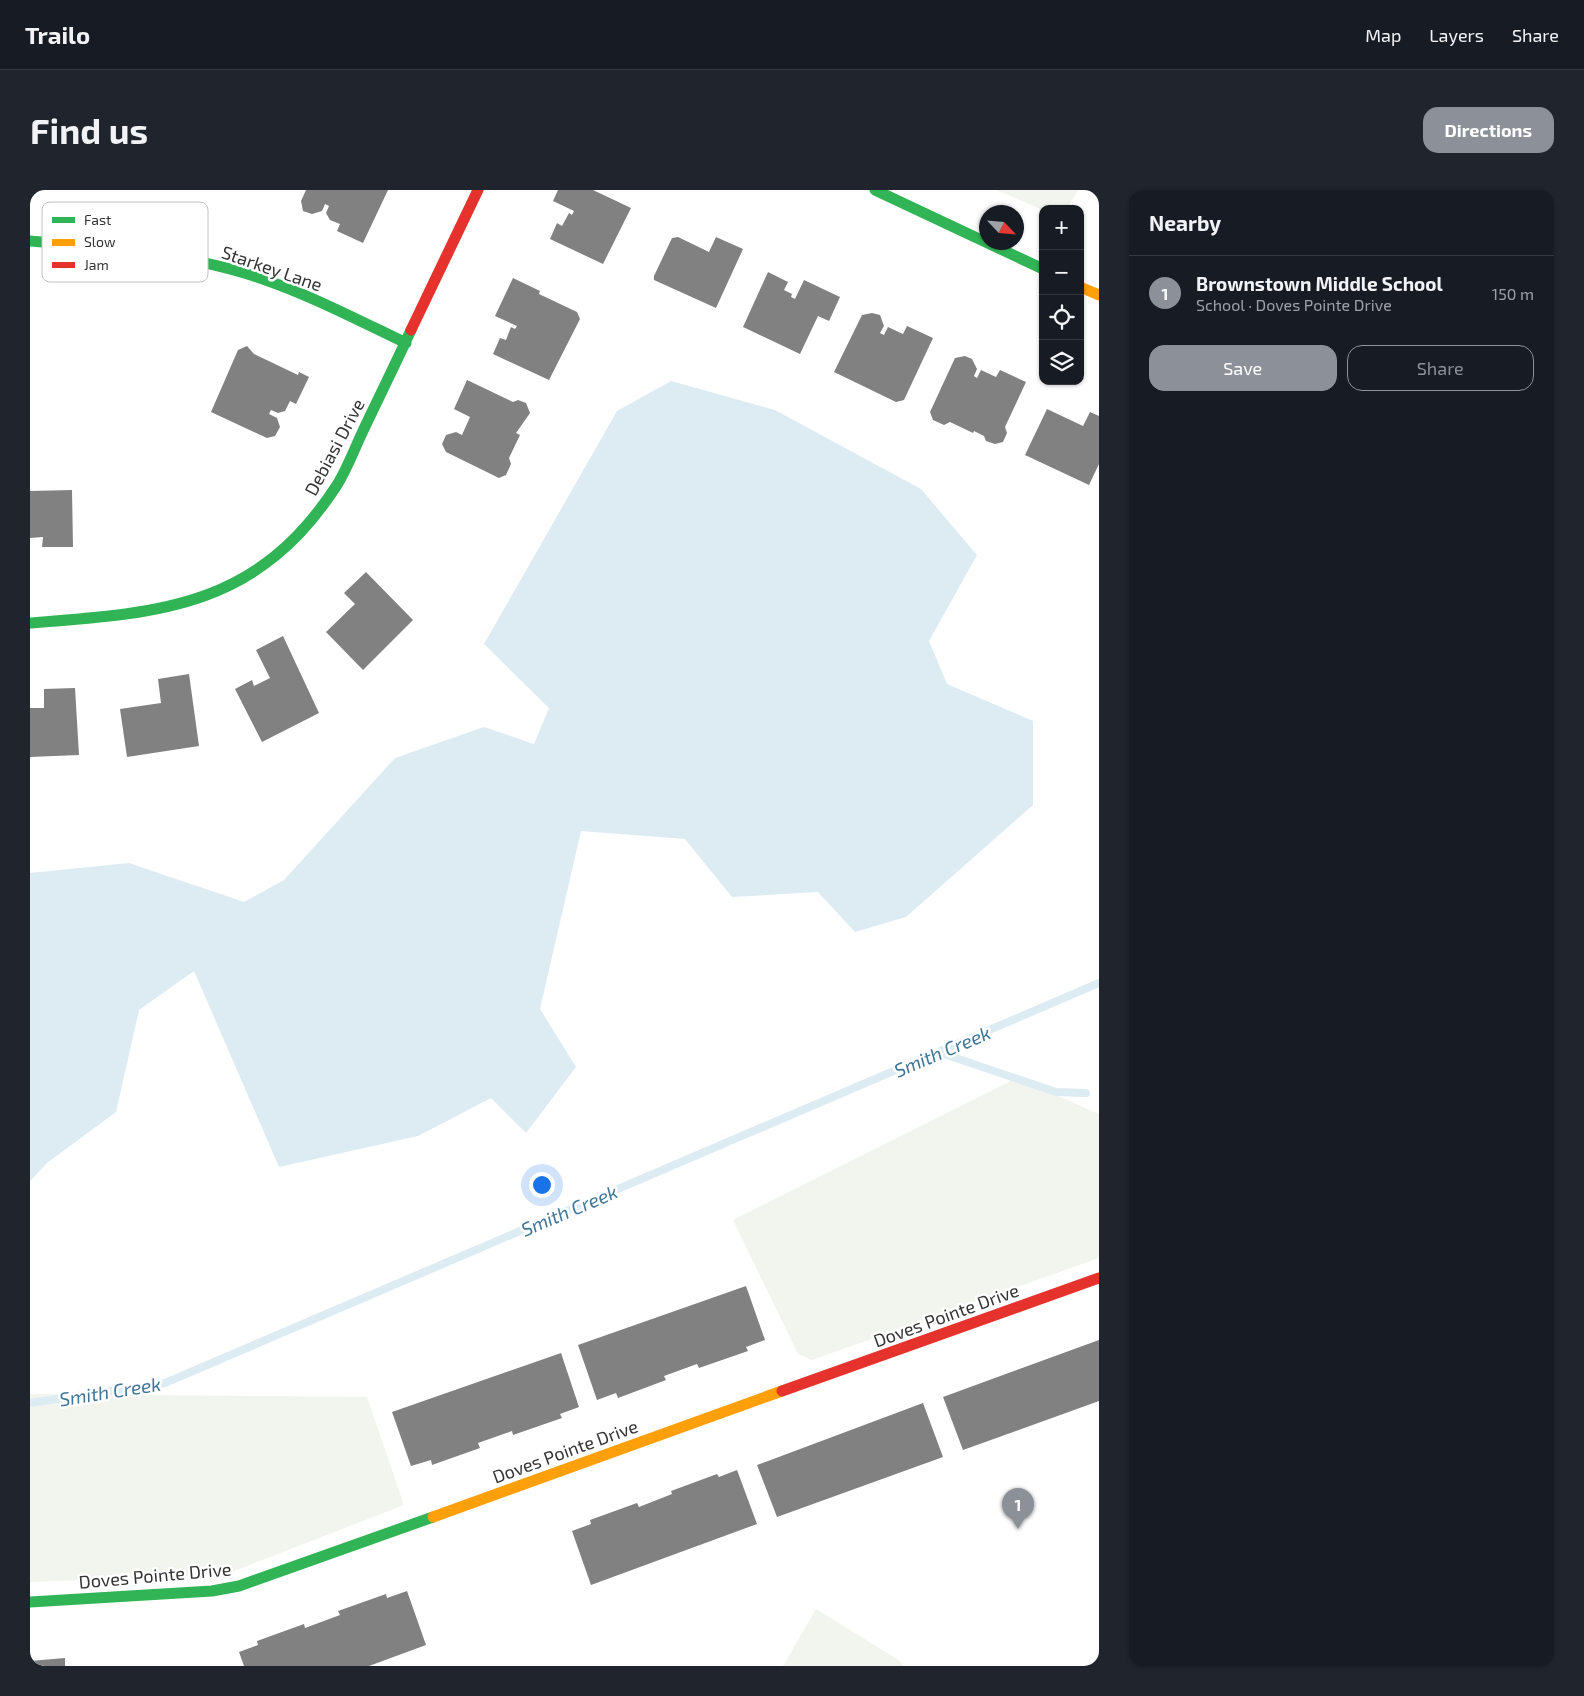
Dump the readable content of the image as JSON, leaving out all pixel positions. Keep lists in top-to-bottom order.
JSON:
{
  "streets": {
    "street": ["Starkey Lane", "Debiasi Drive", "Doves Pointe Drive"]
  },
  "crossings": [
    ["Starkey Lane", "Debiasi Drive"]
  ],
  "water": ["Smith Creek"],
  "legend": ["Fast", "Slow", "Jam"],
  "north": "bottom right",
  "page": {
    "header": "Trailo",
    "nav": ["Map", "Layers", "Share"],
    "buttons": [
      "Directions",
      ["Save", "Share"]
    ],
    "title": "Find us",
    "heading": "Nearby",
    "map_buttons": ["+", "−"],
    "list": [
      {
        "mark": "1",
        "name": "Brownstown Middle School",
        "note": "School · Doves Pointe Drive",
        "value": "150 m"
      }
    ],
    "pins": "1"
  }
}
